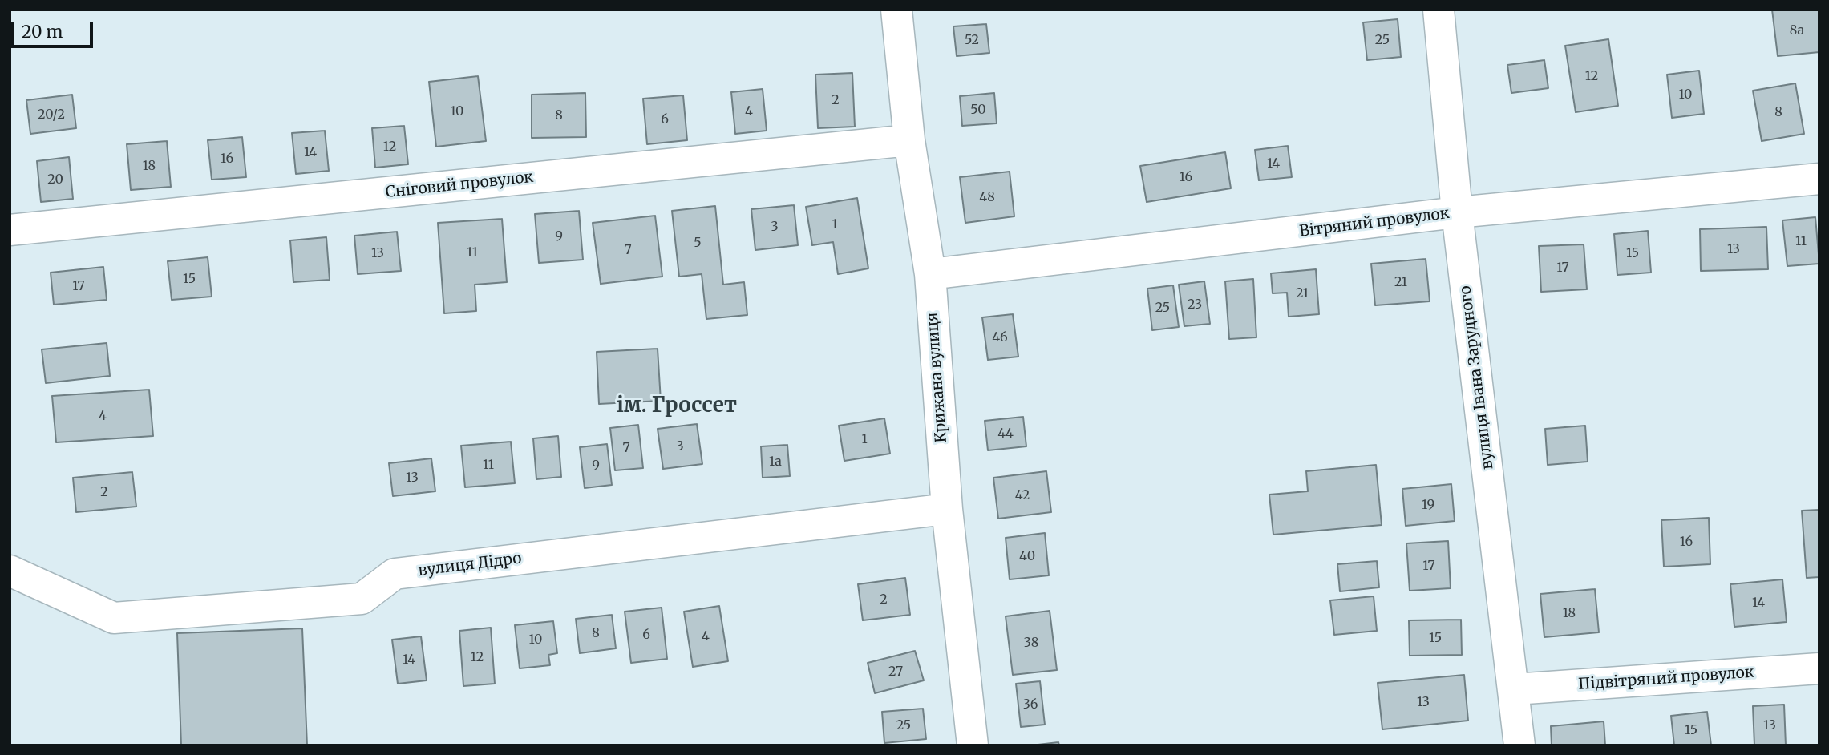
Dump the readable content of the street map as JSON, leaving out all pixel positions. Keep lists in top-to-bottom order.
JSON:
{
  "streets": {
    "street": [
      "Сніговий провулок",
      "Вітряний провулок",
      "Крижана вулиця",
      "вулиця Івана Зарудного",
      "вулиця Дідро",
      "Підвітряний провулок"
    ]
  },
  "crossings": [
    ["Сніговий провулок", "Крижана вулиця"],
    ["Вітряний провулок", "Крижана вулиця"],
    ["Вітряний провулок", "вулиця Івана Зарудного"],
    ["Крижана вулиця", "вулиця Дідро"],
    ["вулиця Івана Зарудного", "Підвітряний провулок"]
  ],
  "districts": ["ім. Гроссет"],
  "house_numbers": [
    "8а",
    "52",
    "25",
    "12",
    "10",
    "2",
    "50",
    "10",
    "4",
    "8",
    "20/2",
    "8",
    "6",
    "12",
    "14",
    "16",
    "14",
    "18",
    "16",
    "20",
    "48",
    "1",
    "3",
    "9",
    "11",
    "5",
    "13",
    "7",
    "11",
    "13",
    "15",
    "17",
    "15",
    "21",
    "17",
    "21",
    "23",
    "25",
    "46",
    "4",
    "44",
    "1",
    "3",
    "7",
    "1а",
    "11",
    "9",
    "13",
    "2",
    "42",
    "19",
    "16",
    "40",
    "17",
    "2",
    "14",
    "18",
    "8",
    "6",
    "4",
    "15",
    "10",
    "38",
    "12",
    "14",
    "27",
    "13",
    "36",
    "25",
    "13",
    "15"
  ],
  "scale_bar": "20 m"
}
